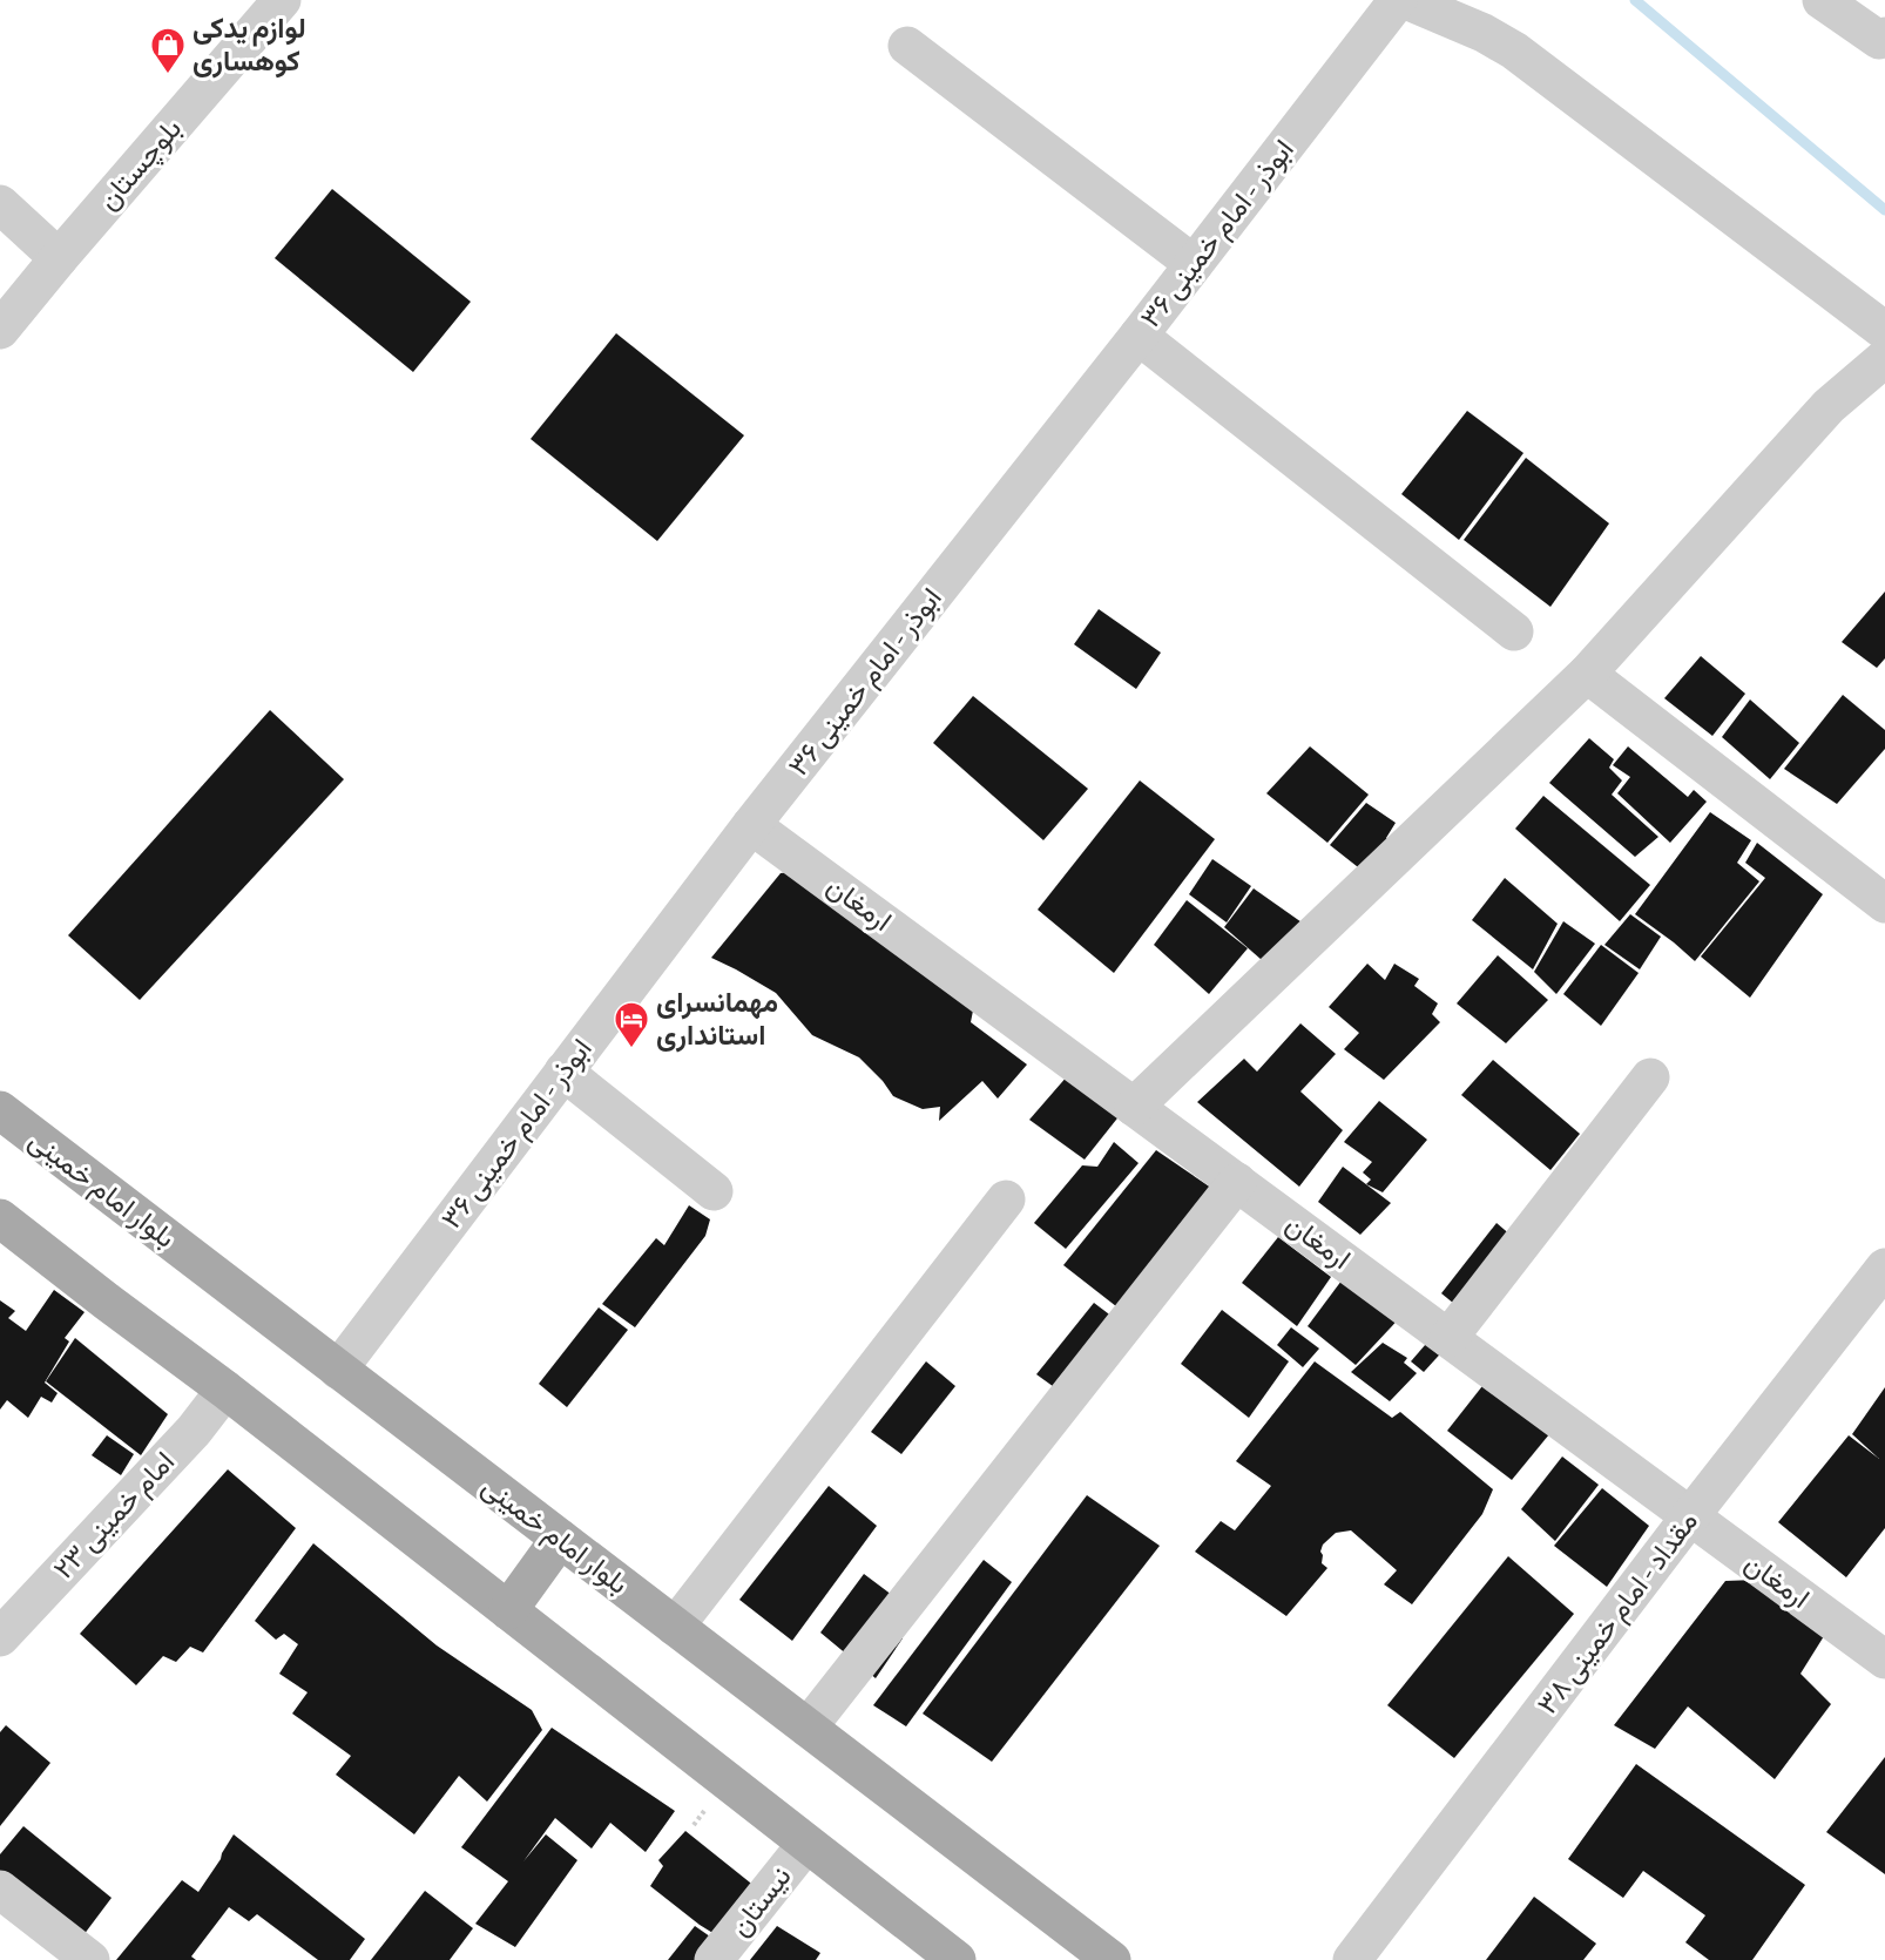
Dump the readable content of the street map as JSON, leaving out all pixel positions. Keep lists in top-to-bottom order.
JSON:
{
  "streets": {
    "main road": ["بلوار امام خمینی"],
    "street": [
      "بلوچستان",
      "ابوذر - امام خمینی ۳۶",
      "ارمغان",
      "امام خمینی ۲۳",
      "مقداد - امام خمینی ۳۸",
      "نیستان"
    ]
  },
  "crossings": [
    ["ابوذر - امام خمینی ۳۶", "ارمغان"],
    ["ابوذر - امام خمینی ۳۶", "بلوار امام خمینی"],
    ["ارمغان", "مقداد - امام خمینی ۳۸"]
  ],
  "places": {
    "shop": ["لوازم یدکی کوهساری"],
    "hotel": ["مهمانسرای استانداری"]
  }
}
